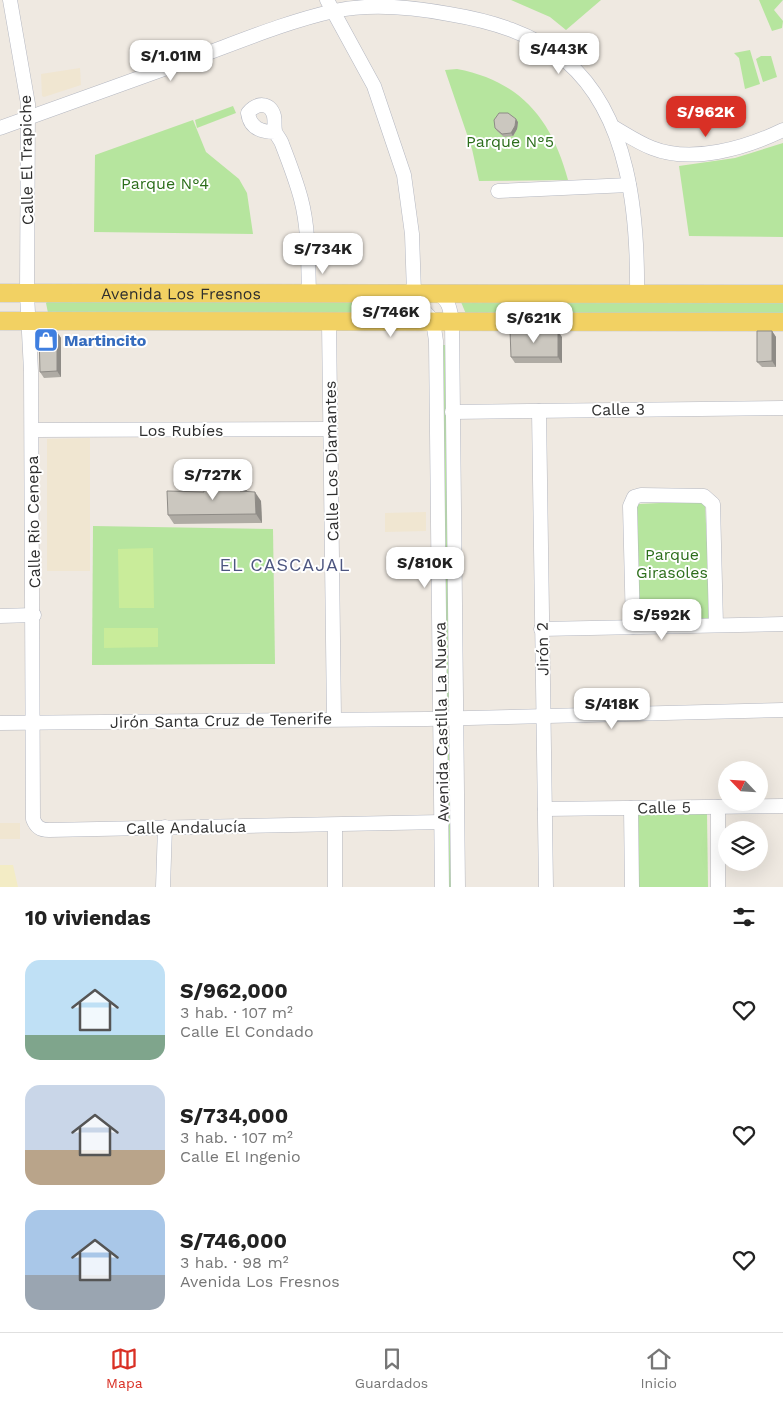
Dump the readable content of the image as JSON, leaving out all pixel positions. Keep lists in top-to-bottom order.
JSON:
{
  "streets": {
    "main road": ["Avenida Los Fresnos"],
    "street": [
      "Calle El Trapiche",
      "Calle 3",
      "Los Rubíes",
      "Calle Los Diamantes",
      "Calle Rio Cenepa",
      "Jirón 2",
      "Jirón Santa Cruz de Tenerife",
      "Avenida Castilla La Nueva",
      "Calle 5",
      "Calle Andalucía"
    ]
  },
  "crossings": [
    ["Calle El Trapiche", "Avenida Los Fresnos"],
    ["Calle El Trapiche", "Calle Rio Cenepa"],
    ["Avenida Los Fresnos", "Calle Los Diamantes"],
    ["Avenida Los Fresnos", "Calle Rio Cenepa"],
    ["Avenida Los Fresnos", "Avenida Castilla La Nueva"],
    ["Calle 3", "Jirón 2"],
    ["Calle 3", "Avenida Castilla La Nueva"],
    ["Los Rubíes", "Calle Los Diamantes"],
    ["Los Rubíes", "Calle Rio Cenepa"],
    ["Calle Los Diamantes", "Jirón Santa Cruz de Tenerife"],
    ["Calle Rio Cenepa", "Jirón Santa Cruz de Tenerife"],
    ["Calle Rio Cenepa", "Calle Andalucía"],
    ["Jirón 2", "Jirón Santa Cruz de Tenerife"],
    ["Jirón 2", "Calle 5"],
    ["Jirón Santa Cruz de Tenerife", "Avenida Castilla La Nueva"],
    ["Jirón Santa Cruz de Tenerife", "Calle Andalucía"],
    ["Avenida Castilla La Nueva", "Calle Andalucía"]
  ],
  "districts": ["EL CASCAJAL"],
  "parks": ["Parque N°5", "Parque N°4", "Parque Girasoles"],
  "places": {
    "shop": ["Martincito"]
  },
  "north": "top left",
  "page": {
    "price": [
      "S/443K",
      "S/1.01M",
      "S/962K",
      "S/734K",
      "S/746K",
      "S/621K",
      "S/727K",
      "S/810K",
      "S/592K",
      "S/418K"
    ],
    "heading": "10 viviendas",
    "list": [
      {
        "name": "S/962,000",
        "note": "3 hab. · 107 m² · Calle El Condado"
      },
      {
        "name": "S/734,000",
        "note": "3 hab. · 107 m² · Calle El Ingenio"
      },
      {
        "name": "S/746,000",
        "note": "3 hab. · 98 m² · Avenida Los Fresnos"
      }
    ],
    "tabs": ["Mapa", "Guardados", "Inicio"]
  }
}
